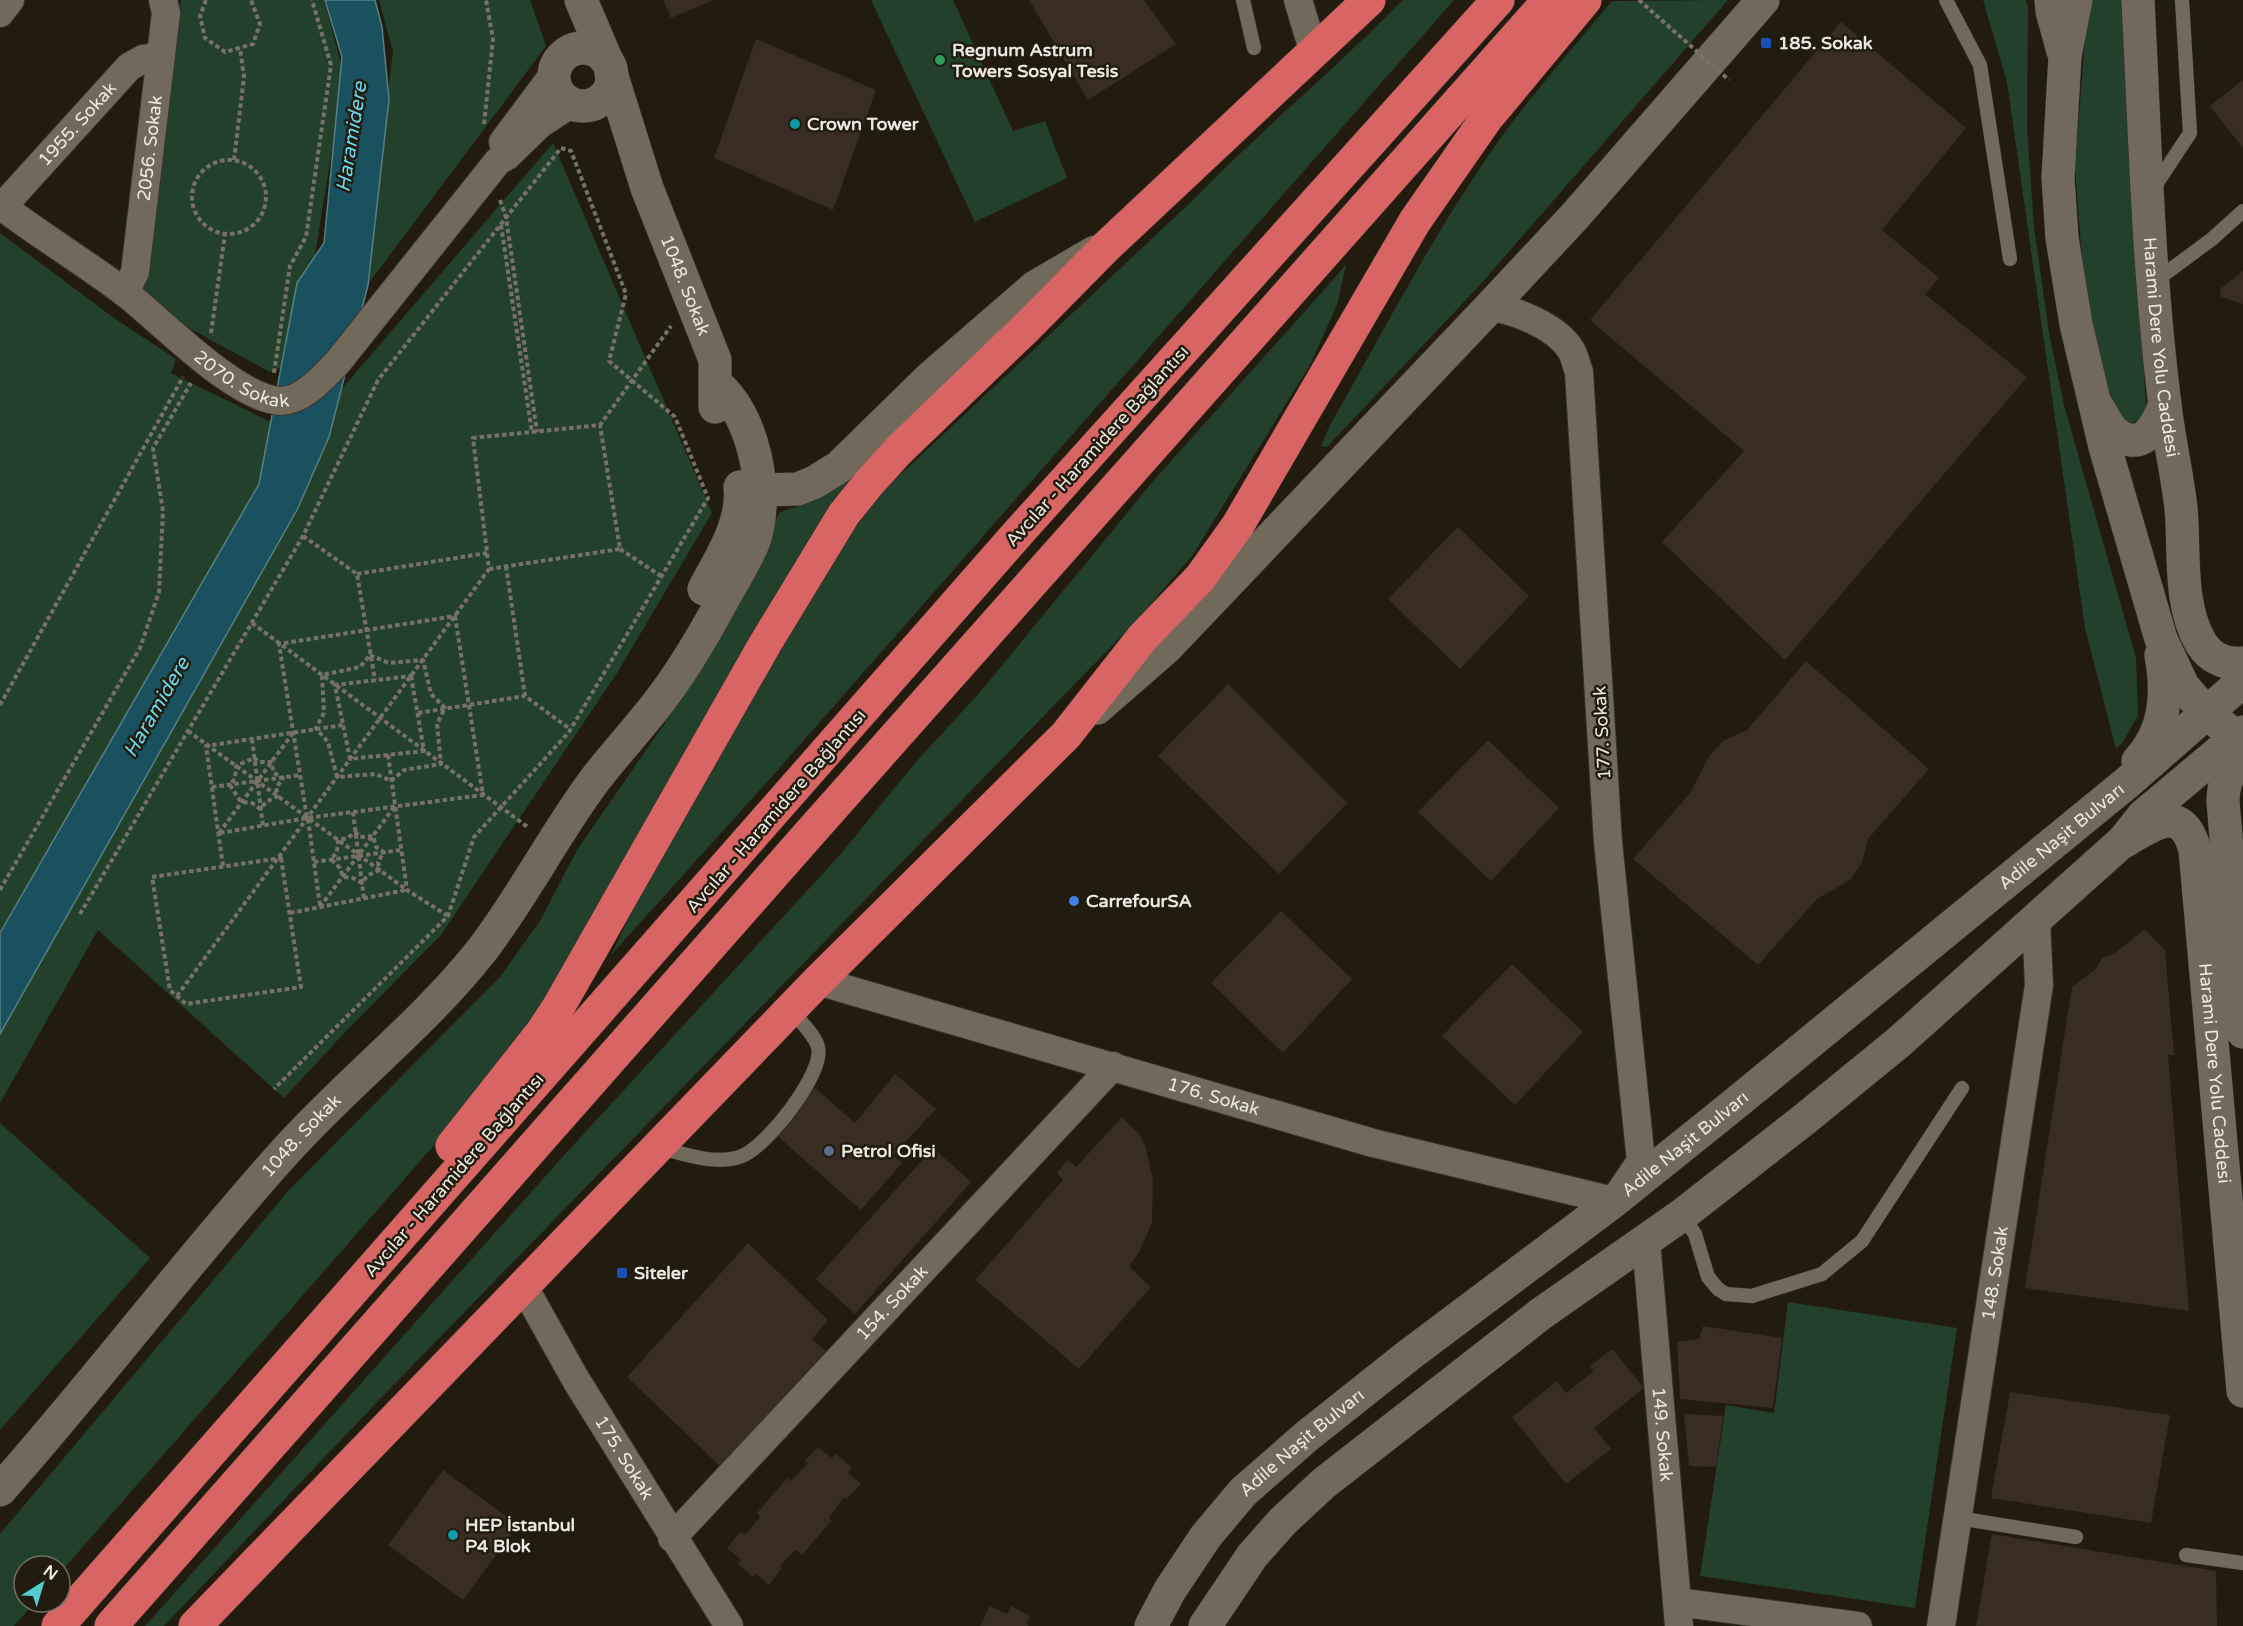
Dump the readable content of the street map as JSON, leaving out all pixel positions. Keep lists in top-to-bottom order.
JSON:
{
  "streets": {
    "highway": ["Avcılar - Haramidere Bağlantısı"],
    "main road": ["1048. Sokak", "Harami Dere Yolu Caddesi", "Adile Naşit Bulvarı"],
    "street": [
      "1955. Sokak",
      "2056. Sokak",
      "2070. Sokak",
      "177. Sokak",
      "176. Sokak",
      "148. Sokak",
      "154. Sokak",
      "149. Sokak",
      "175. Sokak"
    ]
  },
  "crossings": [
    ["1955. Sokak", "2056. Sokak"],
    ["1955. Sokak", "2070. Sokak"],
    ["2056. Sokak", "2070. Sokak"],
    ["Harami Dere Yolu Caddesi", "Adile Naşit Bulvarı"],
    ["177. Sokak", "Adile Naşit Bulvarı"],
    ["177. Sokak", "176. Sokak"],
    ["Adile Naşit Bulvarı", "176. Sokak"],
    ["Adile Naşit Bulvarı", "148. Sokak"],
    ["Adile Naşit Bulvarı", "149. Sokak"],
    ["176. Sokak", "154. Sokak"],
    ["154. Sokak", "175. Sokak"]
  ],
  "water": ["Haramidere"],
  "places": {
    "transit": ["185. Sokak", "Siteler"],
    "other": [
      "Regnum Astrum Towers Sosyal Tesis",
      "Crown Tower",
      "CarrefourSA",
      "Petrol Ofisi",
      "HEP İstanbul P4 Blok"
    ]
  },
  "north": "top right"
}
